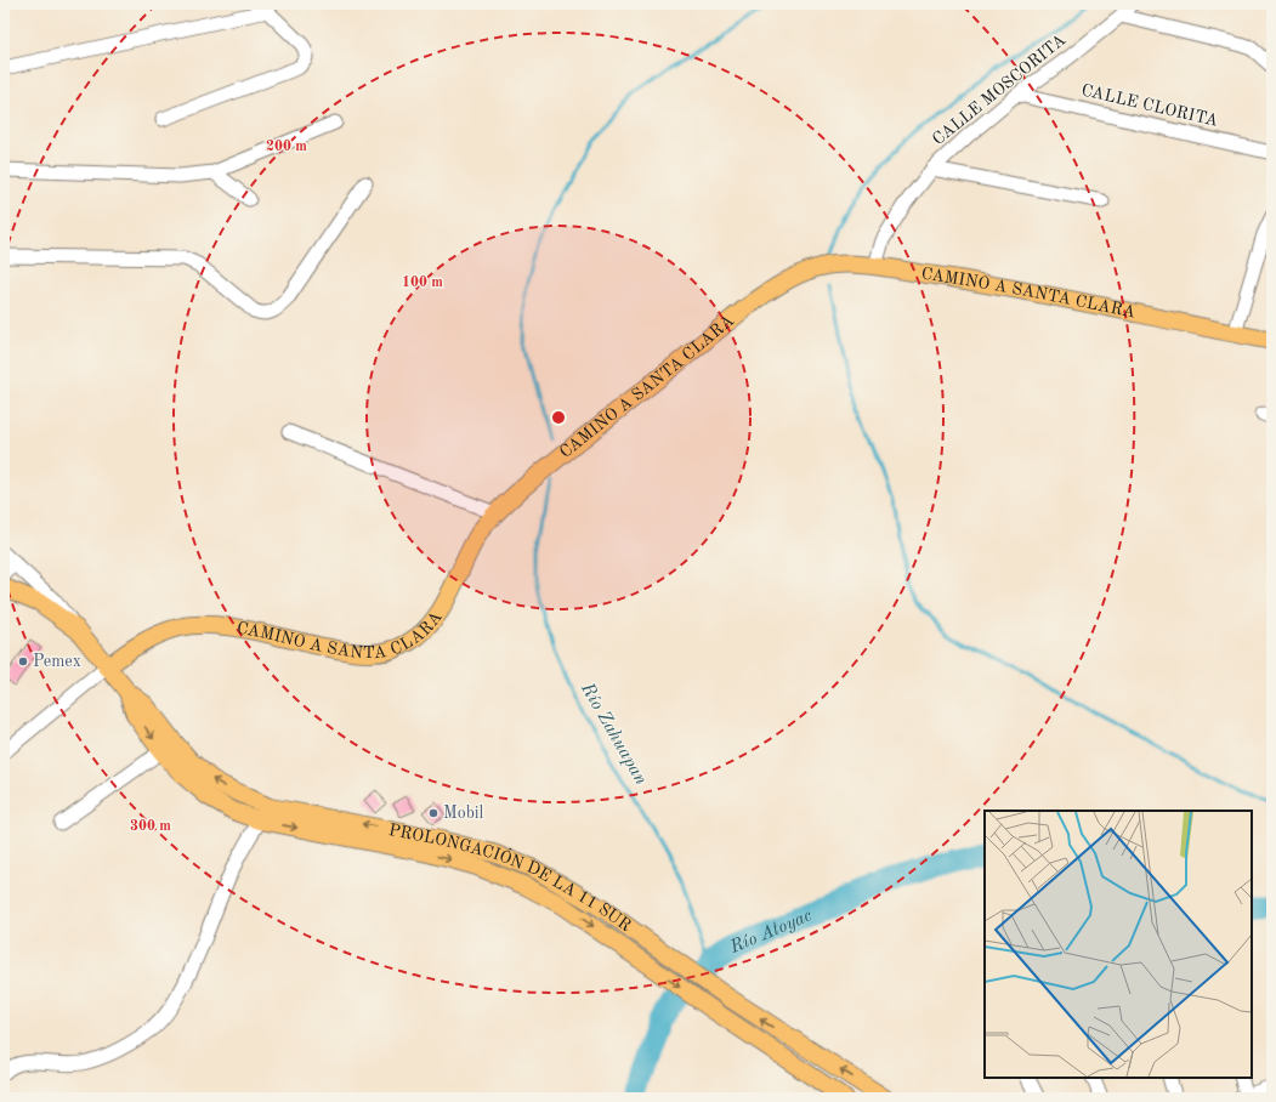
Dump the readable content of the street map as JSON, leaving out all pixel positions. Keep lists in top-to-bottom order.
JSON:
{
  "streets": {
    "main road": ["CAMINO A SANTA CLARA", "PROLONGACIÓN DE LA 11 SUR"],
    "street": ["CALLE MOSCORITA", "CALLE CLORITA"]
  },
  "crossings": [
    ["CALLE MOSCORITA", "CALLE CLORITA"],
    ["CALLE MOSCORITA", "CAMINO A SANTA CLARA"],
    ["CAMINO A SANTA CLARA", "PROLONGACIÓN DE LA 11 SUR"]
  ],
  "water": ["Río Zahuapan", "Río Atoyac"],
  "places": ["Pemex", "Mobil"],
  "rings": ["200 m", "100 m", "300 m"]
}
